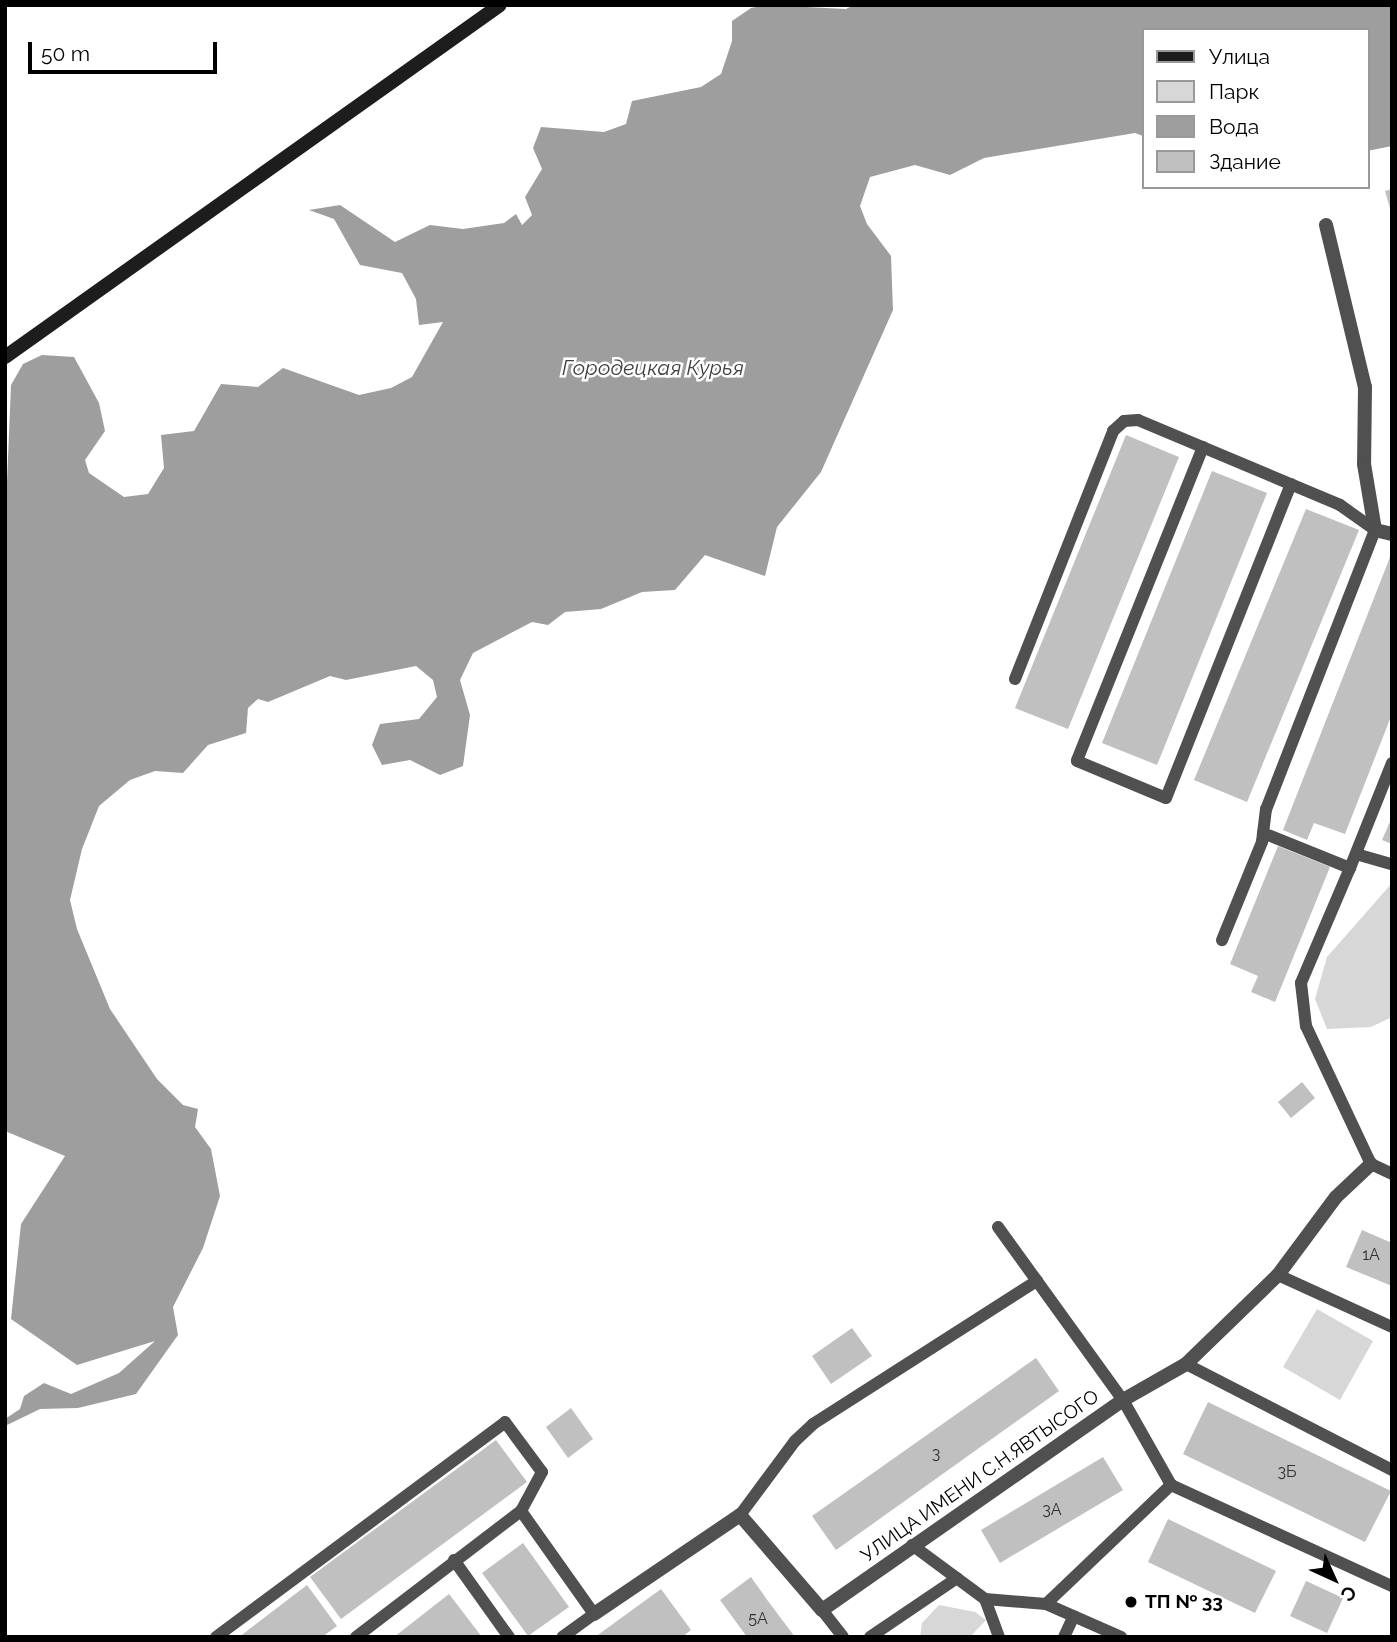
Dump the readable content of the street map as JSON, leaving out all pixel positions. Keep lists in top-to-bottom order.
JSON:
{
  "streets": {
    "street": ["УЛИЦА ИМЕНИ С.Н.ЯВТЫСОГО"]
  },
  "water": ["Городецкая Курья"],
  "places": ["ТП № 33"],
  "house_numbers": [
    "1А",
    "3",
    "3Б",
    "3А",
    "5А"
  ],
  "legend": [
    "Улица",
    "Парк",
    "Вода",
    "Здание"
  ],
  "scale_bar": "50 m",
  "north": "bottom right"
}
